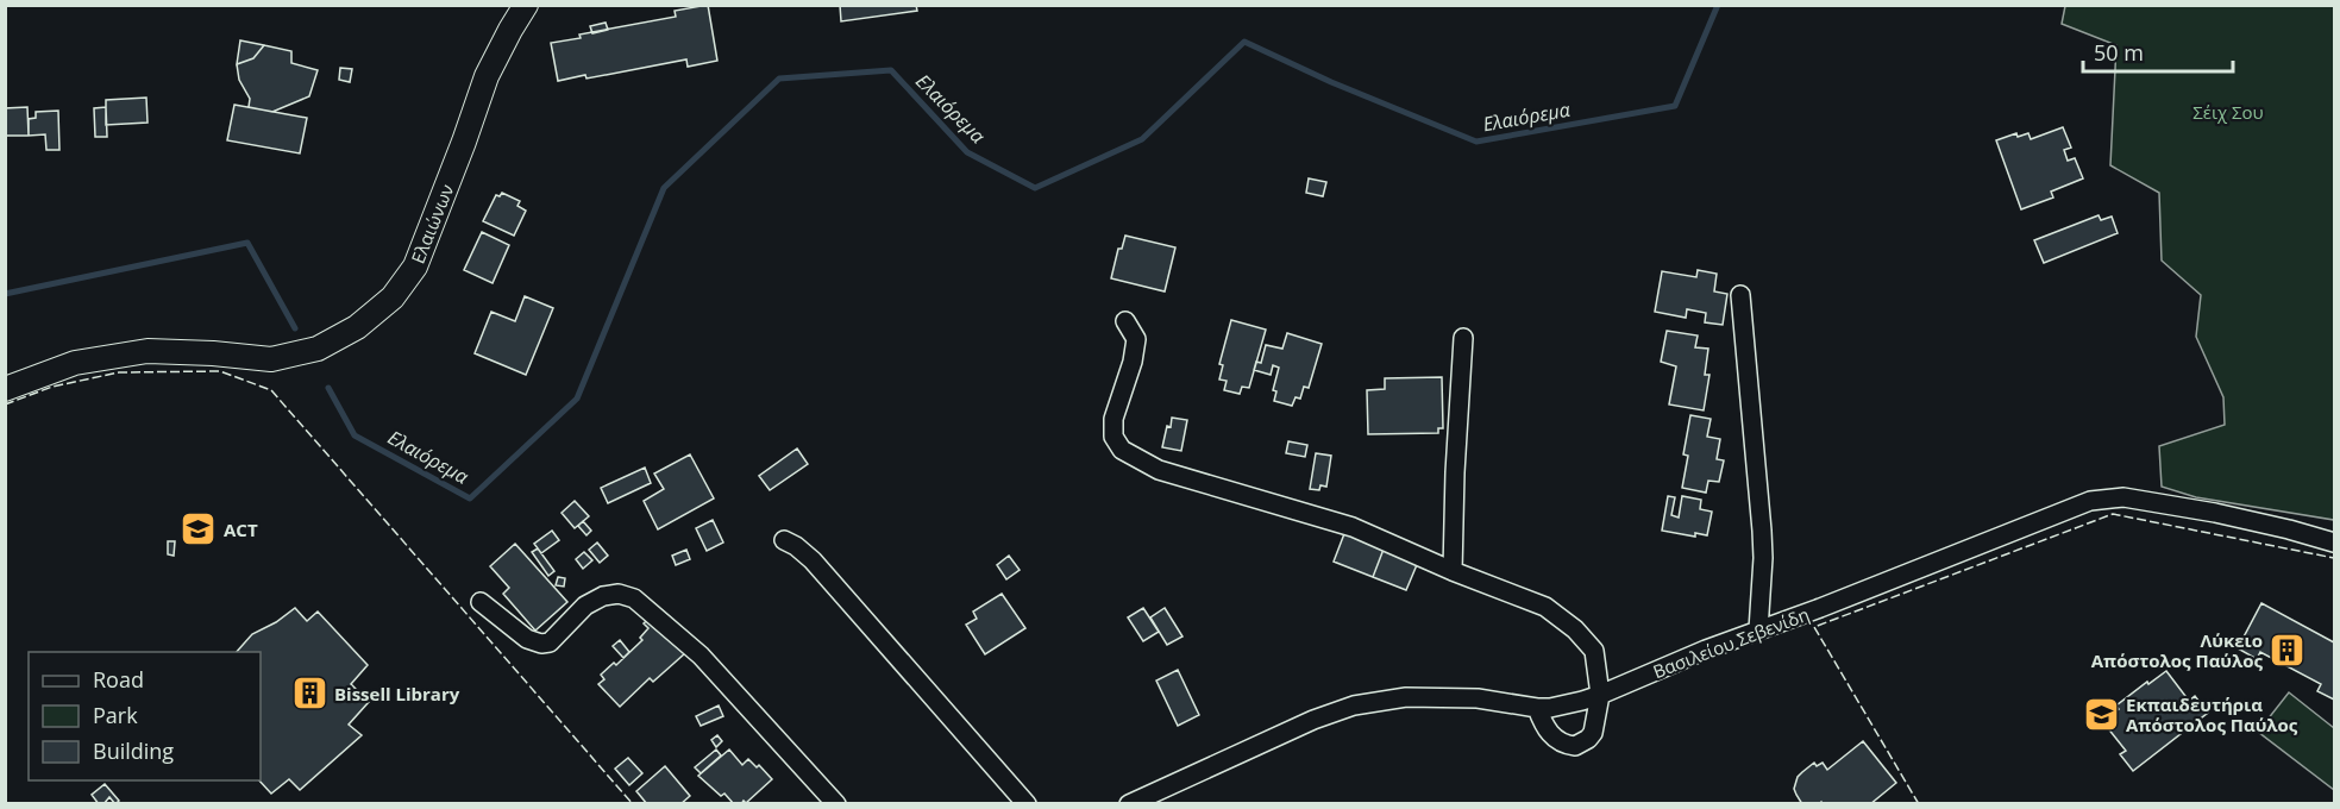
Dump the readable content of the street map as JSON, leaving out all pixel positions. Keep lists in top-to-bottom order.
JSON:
{
  "streets": {
    "street": ["Ελαιώνων", "Βασιλείου Σεβενίδη"]
  },
  "water": ["Ελαιόρεμα"],
  "parks": ["Σέιχ Σου"],
  "places": {
    "school or university": ["ACT", "Εκπαιδευτήρια Απόστολος Παύλος"],
    "building": ["Λύκειο Απόστολος Παύλος", "Bissell Library"]
  },
  "legend": ["Road", "Park", "Building"],
  "scale_bar": "50 m"
}
